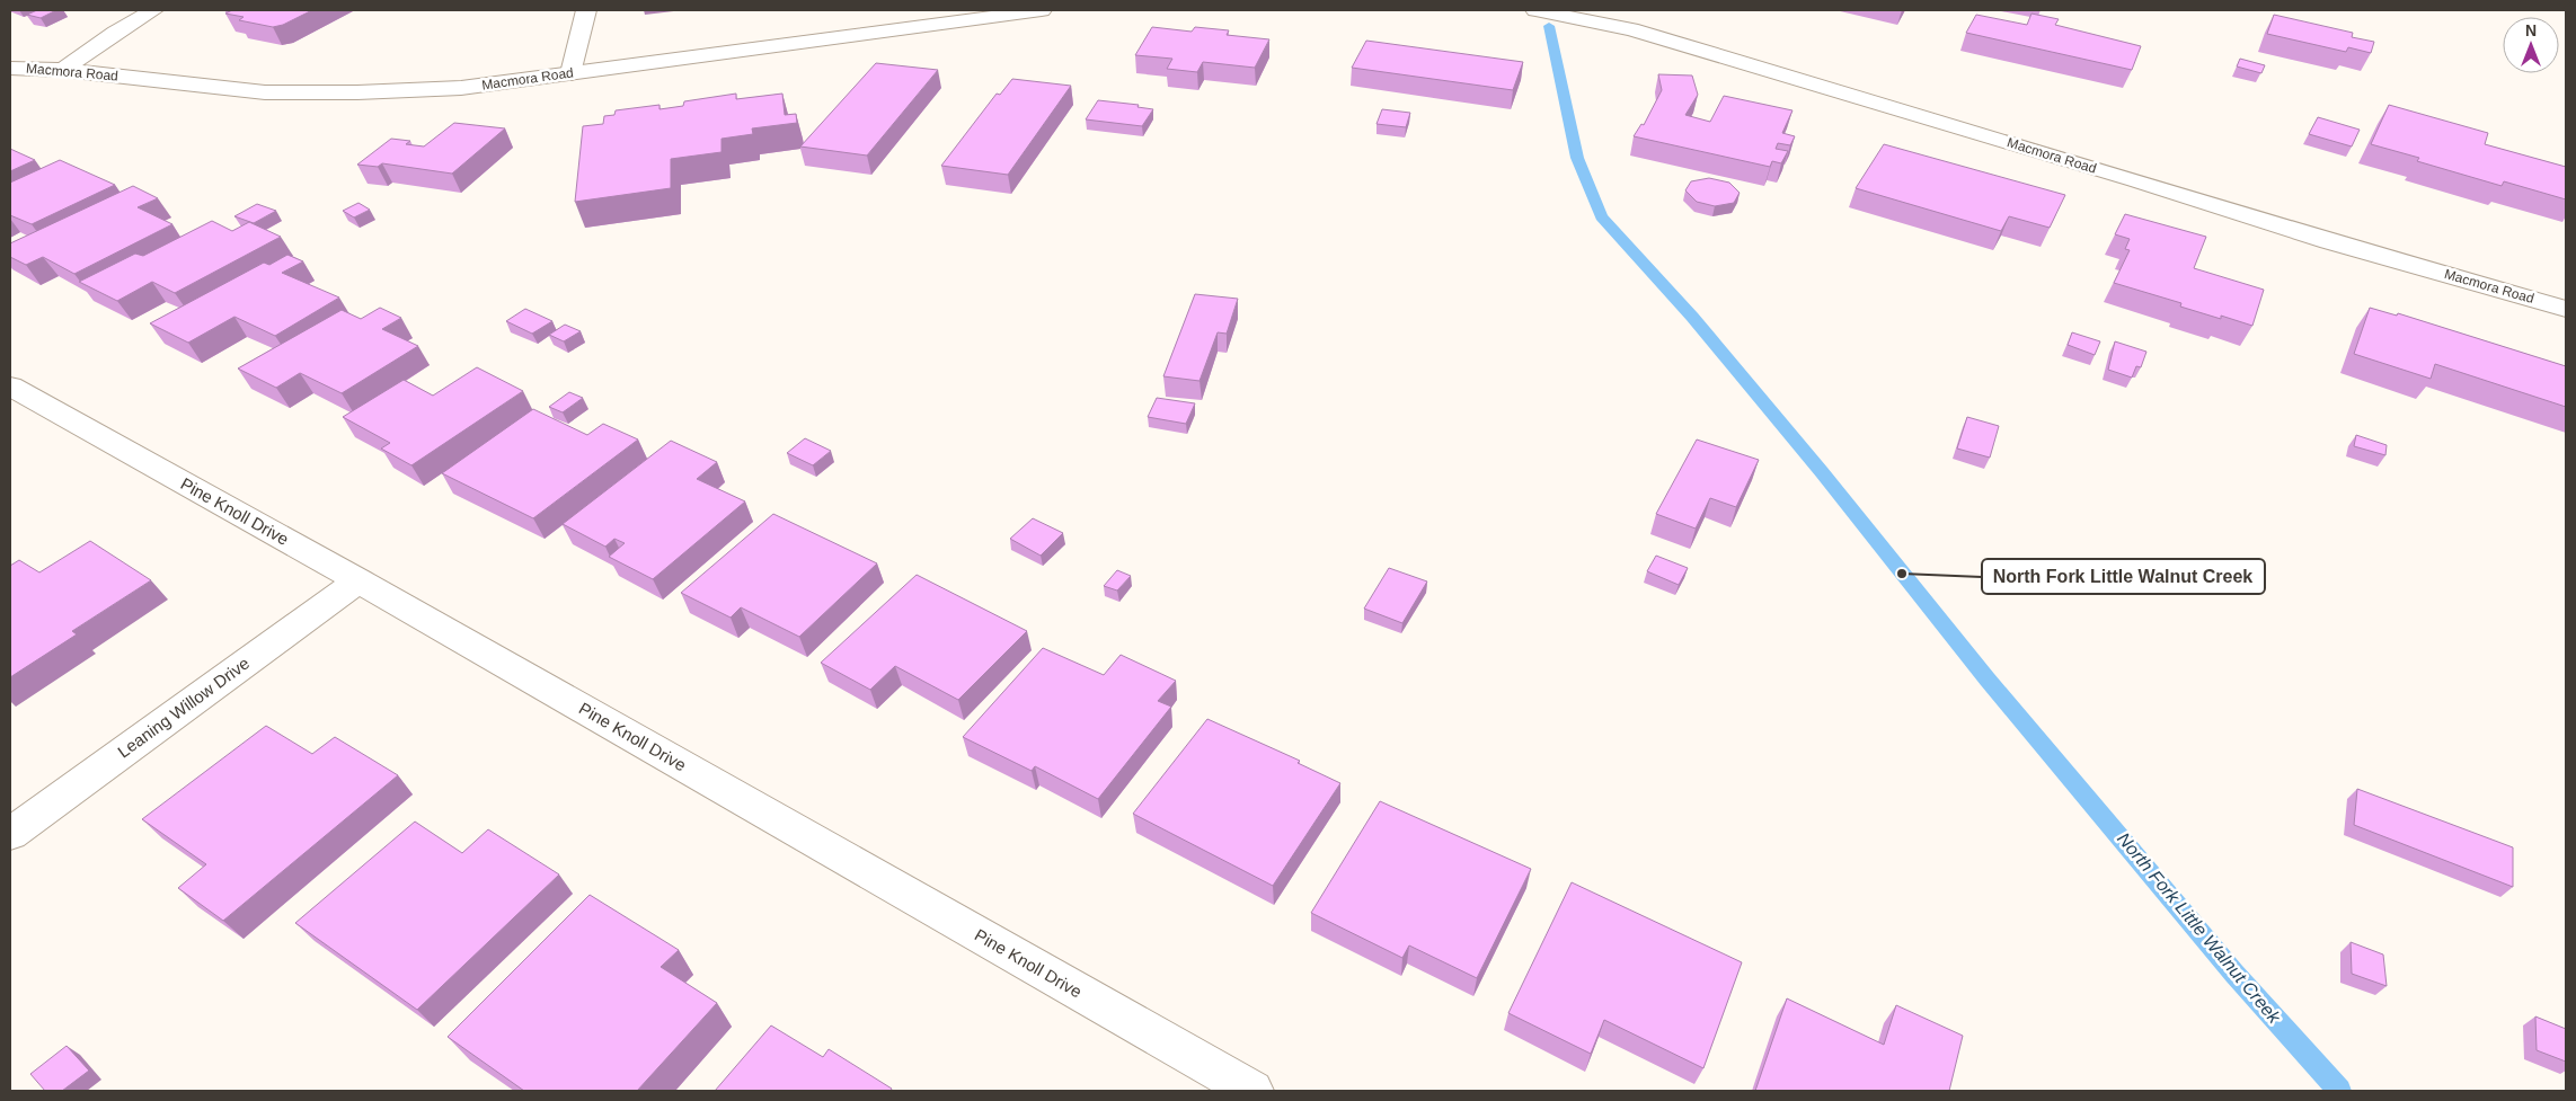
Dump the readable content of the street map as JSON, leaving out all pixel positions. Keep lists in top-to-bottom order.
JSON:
{
  "streets": {
    "street": ["Macmora Road", "Pine Knoll Drive", "Leaning Willow Drive"]
  },
  "crossings": [
    ["Pine Knoll Drive", "Leaning Willow Drive"]
  ],
  "water": ["North Fork Little Walnut Creek"],
  "places": ["North Fork Little Walnut Creek"],
  "north": "top"
}
